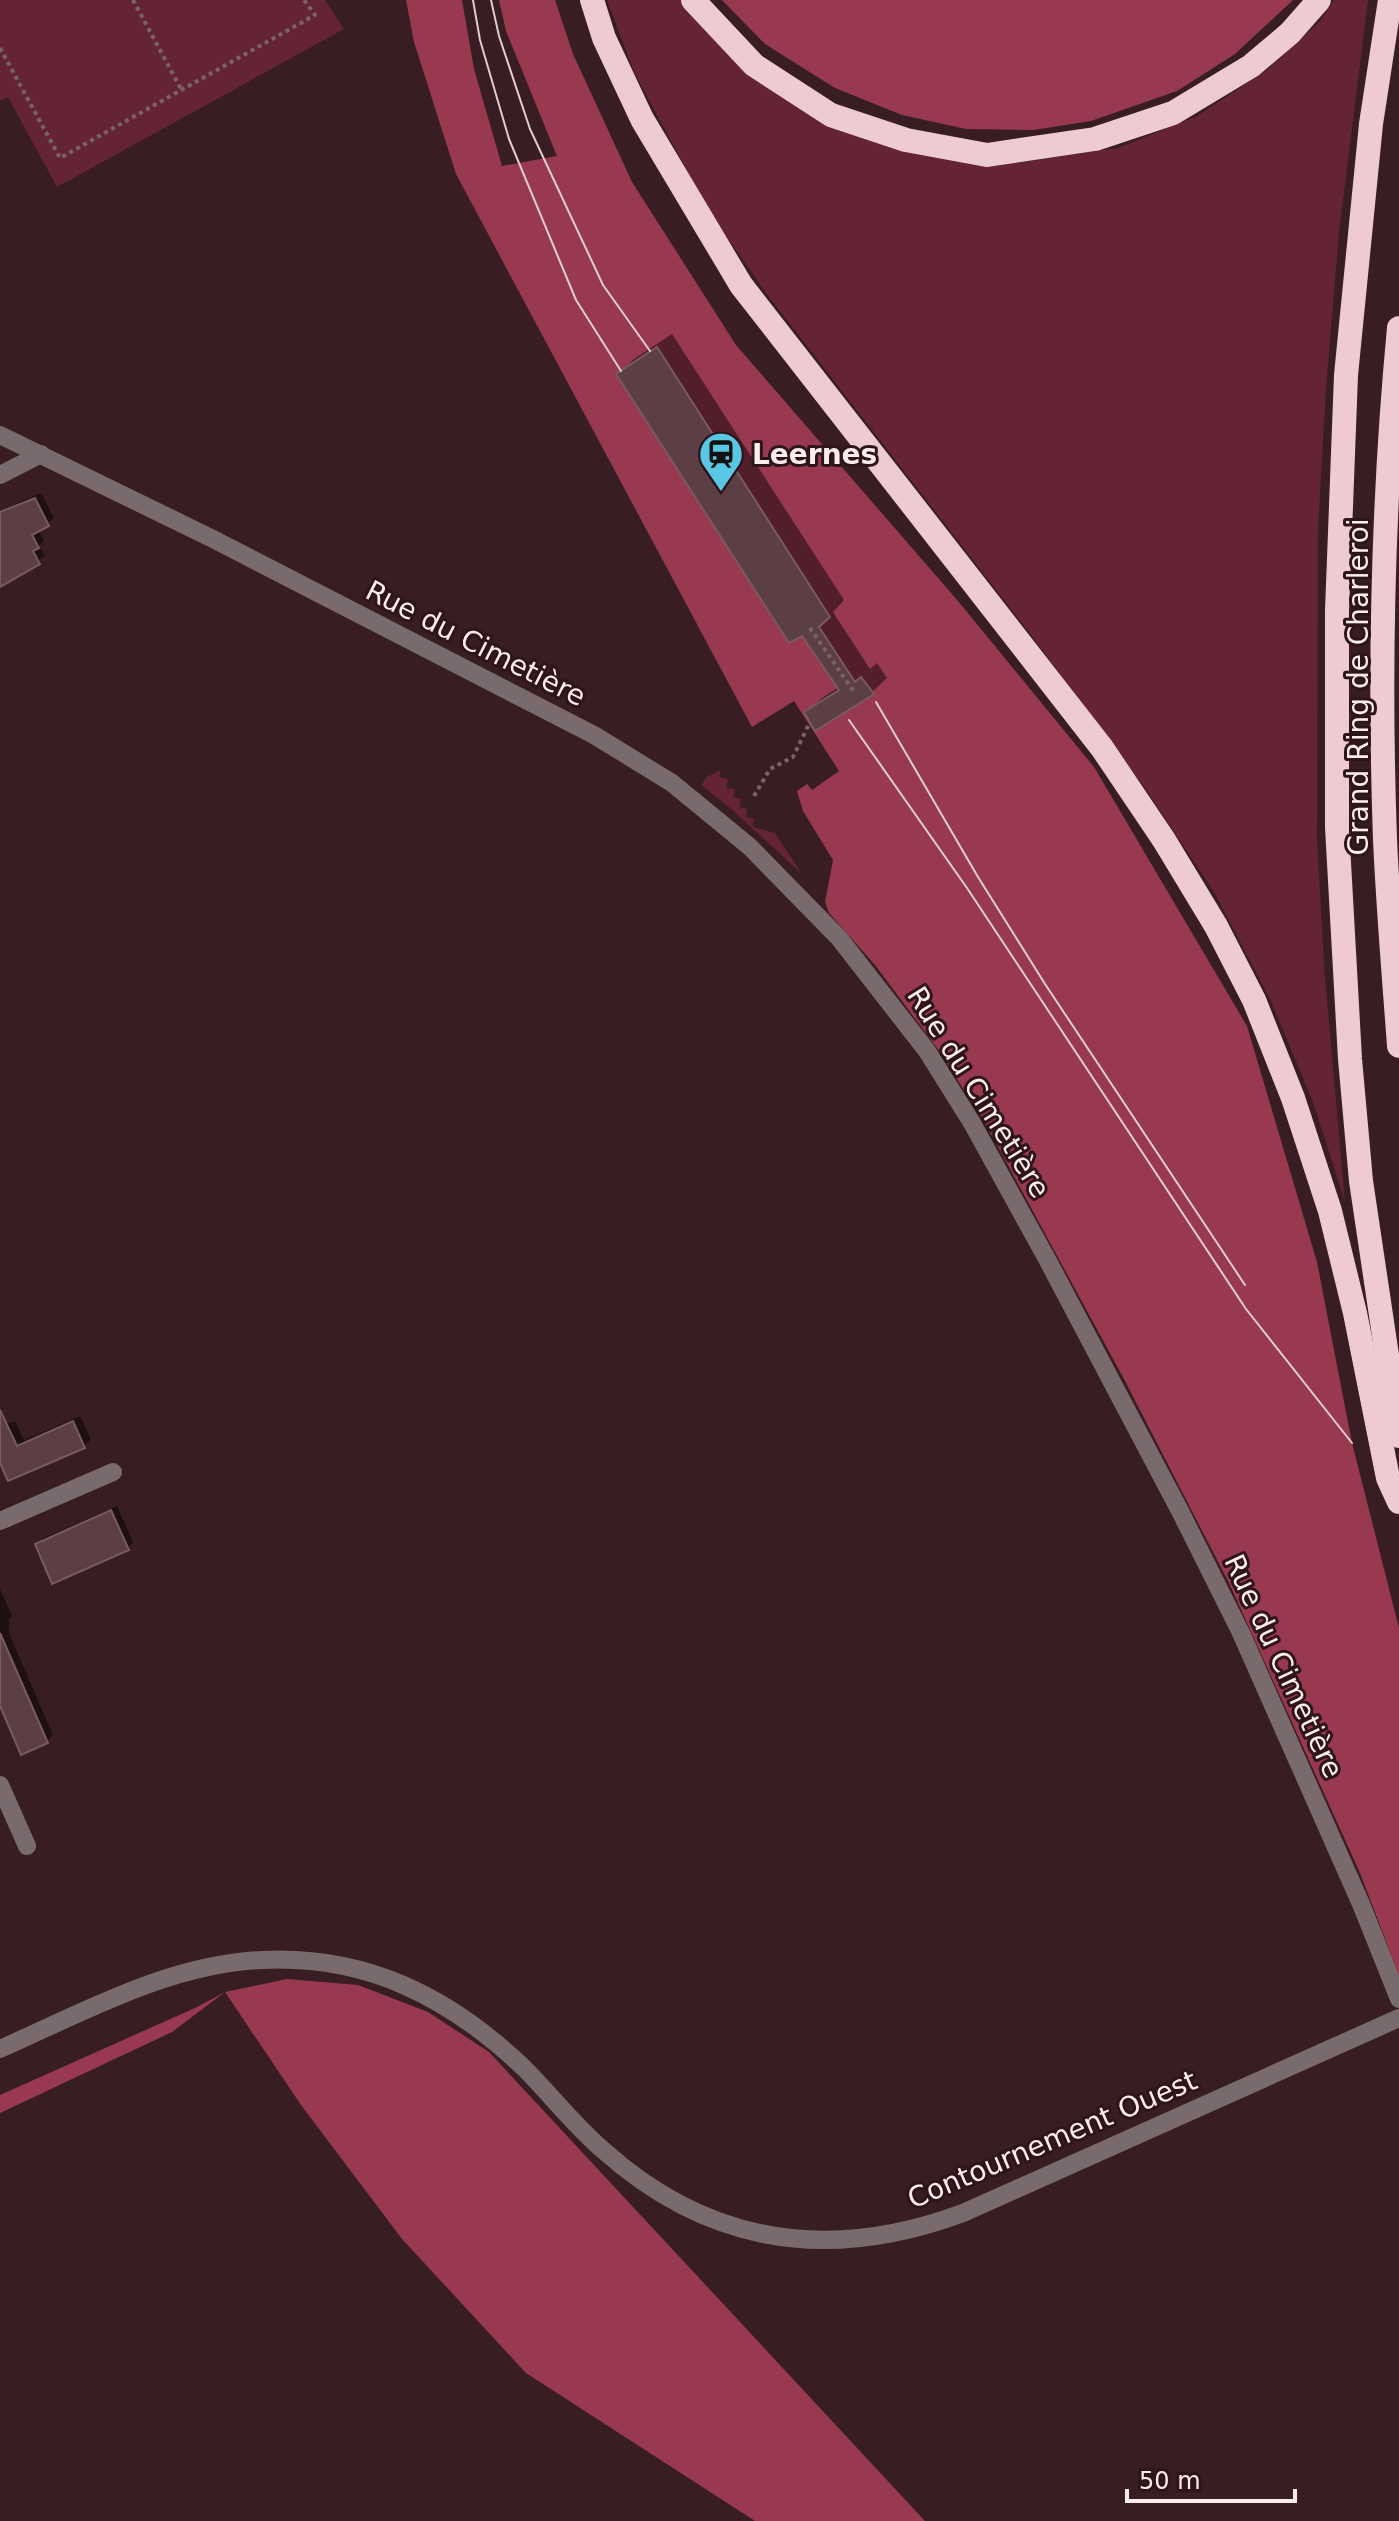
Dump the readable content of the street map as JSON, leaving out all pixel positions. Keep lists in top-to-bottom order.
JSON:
{
  "streets": {
    "highway": ["Grand Ring de Charleroi"],
    "street": ["Rue du Cimetière", "Contournement Ouest"]
  },
  "places": {
    "station": ["Leernes"]
  },
  "scale_bar": "50 m"
}
